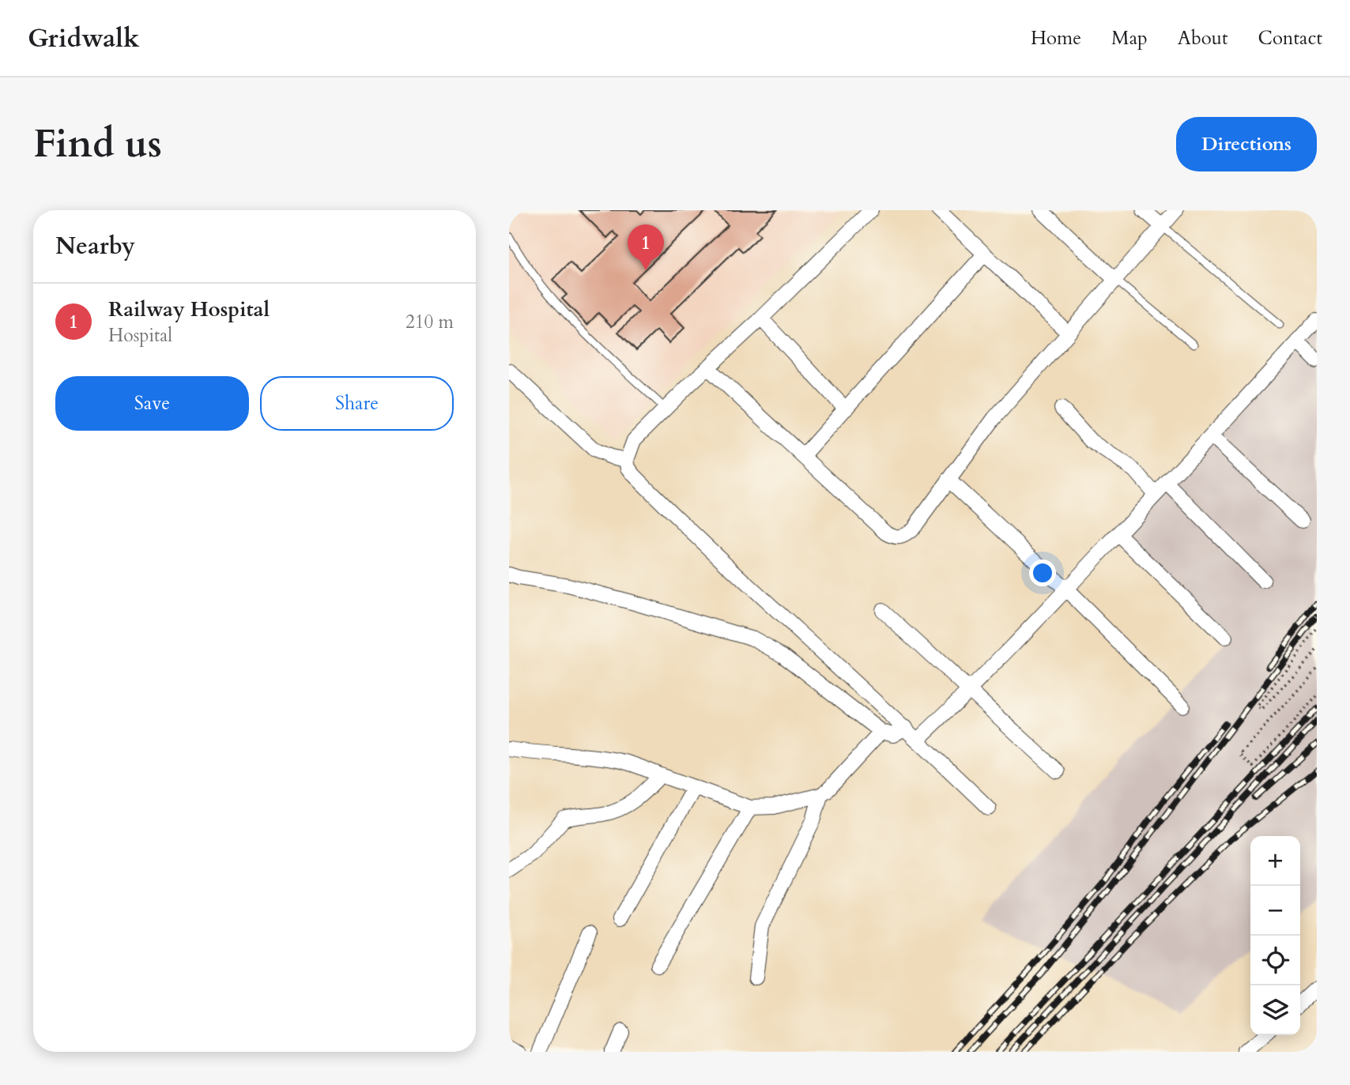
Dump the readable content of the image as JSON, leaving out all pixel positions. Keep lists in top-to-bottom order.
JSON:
{
  "page": {
    "header": "Gridwalk",
    "nav": [
      "Home",
      "Map",
      "About",
      "Contact"
    ],
    "buttons": [
      "Directions",
      ["Save", "Share"]
    ],
    "title": "Find us",
    "heading": "Nearby",
    "pins": "1",
    "list": [
      {
        "mark": "1",
        "name": "Railway Hospital",
        "note": "Hospital",
        "value": "210 m"
      }
    ],
    "map_buttons": ["+", "−"]
  }
}
